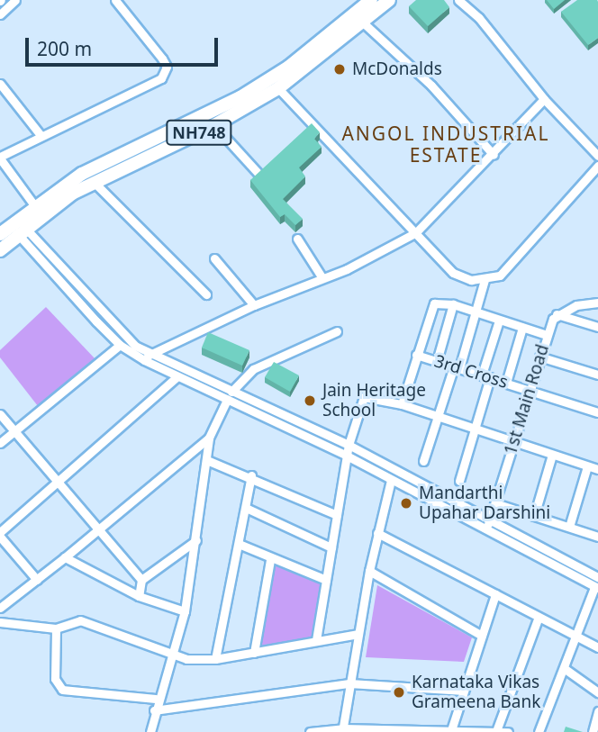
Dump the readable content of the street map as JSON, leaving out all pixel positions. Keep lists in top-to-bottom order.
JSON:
{
  "streets": {
    "highway": ["NH748"],
    "street": ["3rd Cross", "1st Main Road"]
  },
  "crossings": [
    ["3rd Cross", "1st Main Road"]
  ],
  "districts": ["ANGOL INDUSTRIAL ESTATE"],
  "places": [
    "McDonalds",
    "Jain Heritage School",
    "Mandarthi Upahar Darshini",
    "Karnataka Vikas Grameena Bank"
  ],
  "scale_bar": "200 m"
}
